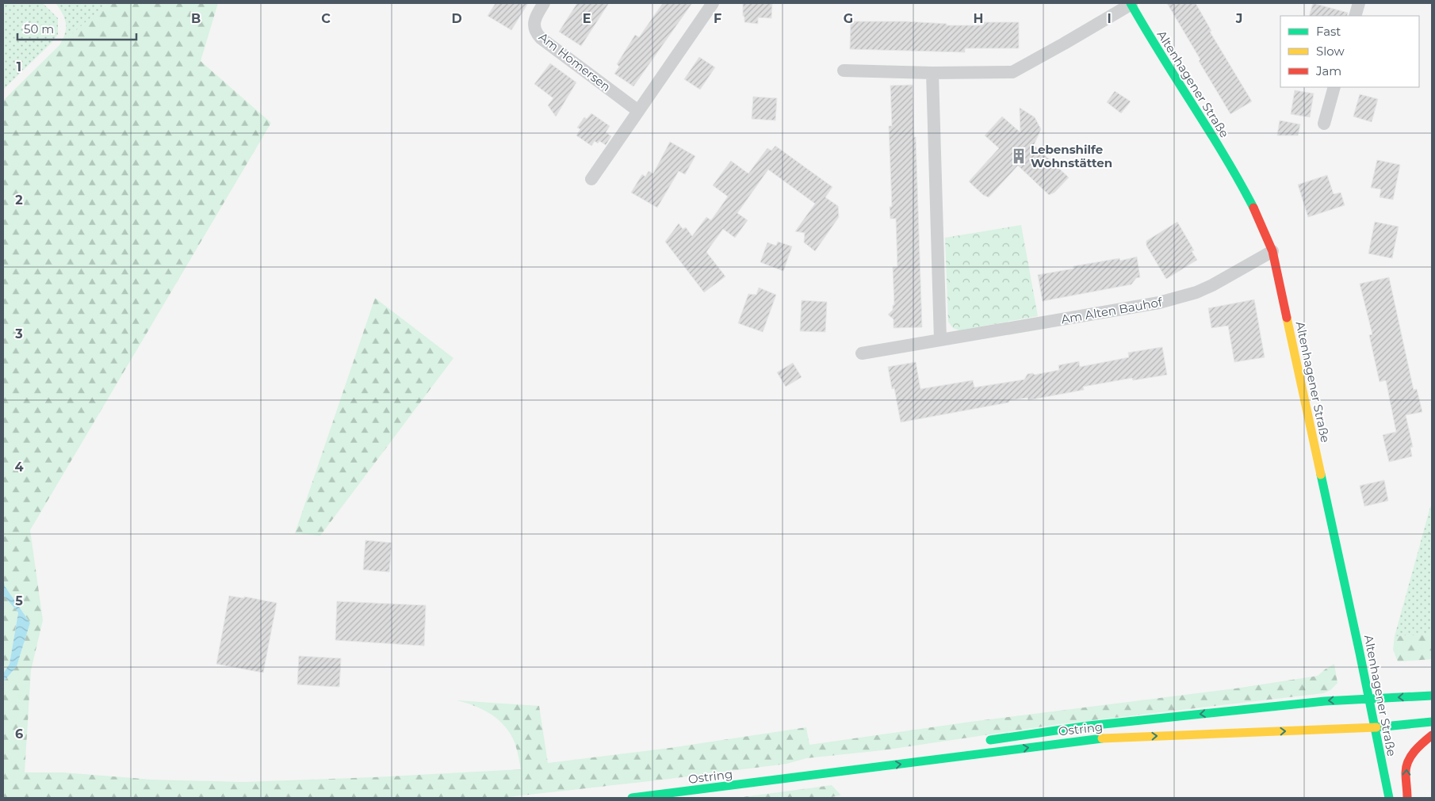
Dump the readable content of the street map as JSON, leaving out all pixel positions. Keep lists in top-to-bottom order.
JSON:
{
  "streets": {
    "main road": ["Altenhagener Straße", "Ostring"],
    "street": ["Am Homersen", "Am Alten Bauhof"]
  },
  "crossings": [
    ["Altenhagener Straße", "Am Alten Bauhof"],
    ["Altenhagener Straße", "Ostring"]
  ],
  "places": {
    "building": ["Lebenshilfe Wohnstätten"]
  },
  "legend": ["Fast", "Slow", "Jam"],
  "scale_bar": "50 m",
  "grid": {
    "columns": [
      "B",
      "C",
      "D",
      "E",
      "F",
      "G",
      "H",
      "I",
      "J"
    ],
    "rows": [
      "1",
      "2",
      "3",
      "4",
      "5",
      "6"
    ]
  }
}
